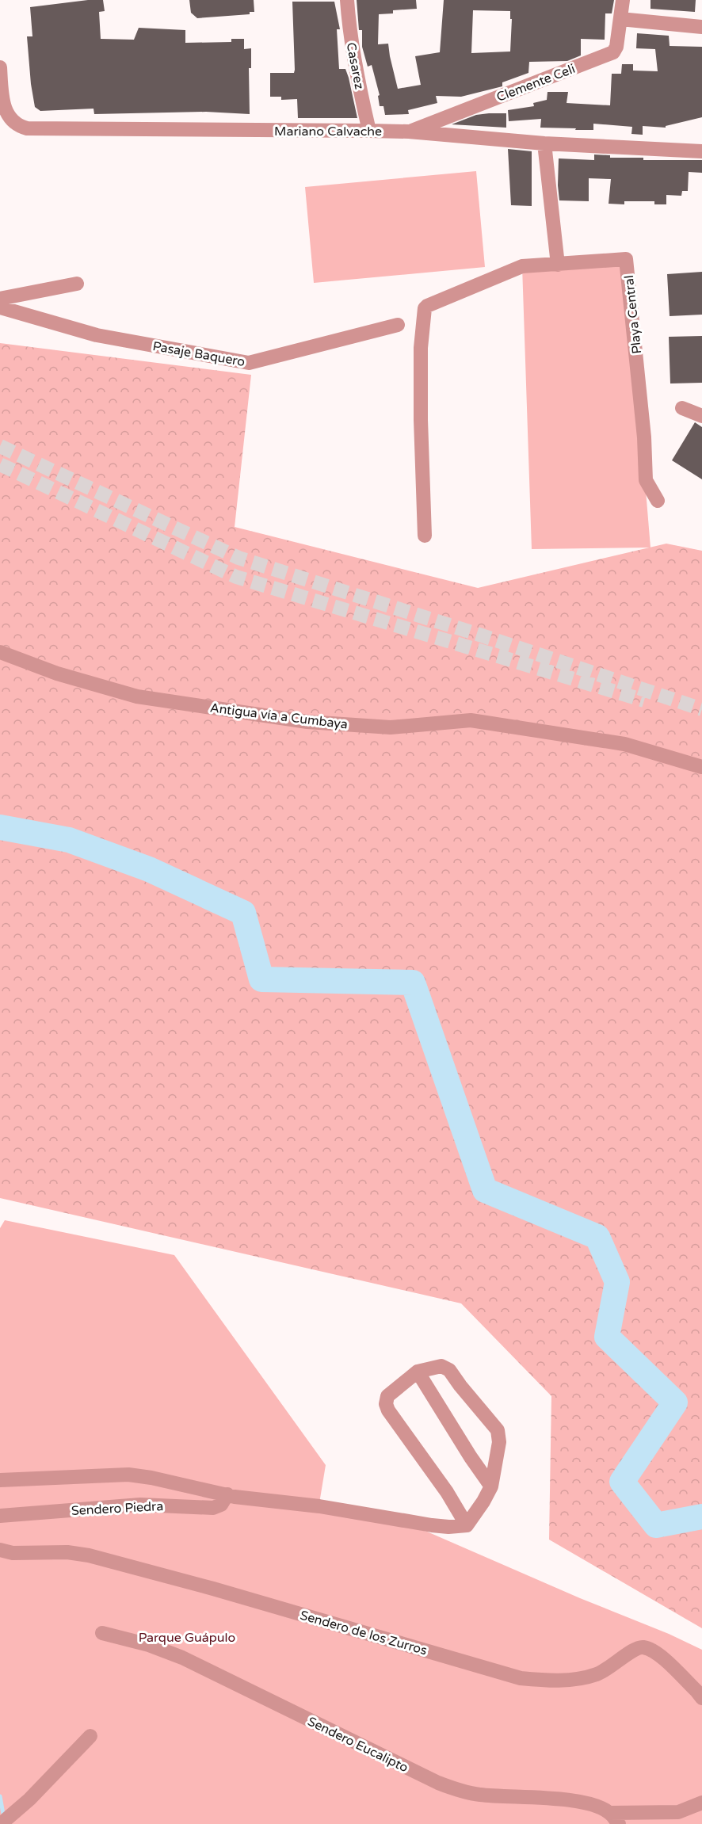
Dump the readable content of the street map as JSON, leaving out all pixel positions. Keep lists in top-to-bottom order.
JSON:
{
  "streets": {
    "street": [
      "Casarez",
      "Clemente Celi",
      "Mariano Calvache",
      "Playa Central",
      "Pasaje Baquero",
      "Antigua vía a Cumbaya",
      "Sendero Piedra",
      "Sendero de los Zurros",
      "Sendero Eucalipto"
    ]
  },
  "crossings": [
    ["Casarez", "Mariano Calvache"],
    ["Clemente Celi", "Mariano Calvache"]
  ],
  "parks": ["Parque Guápulo"]
}
